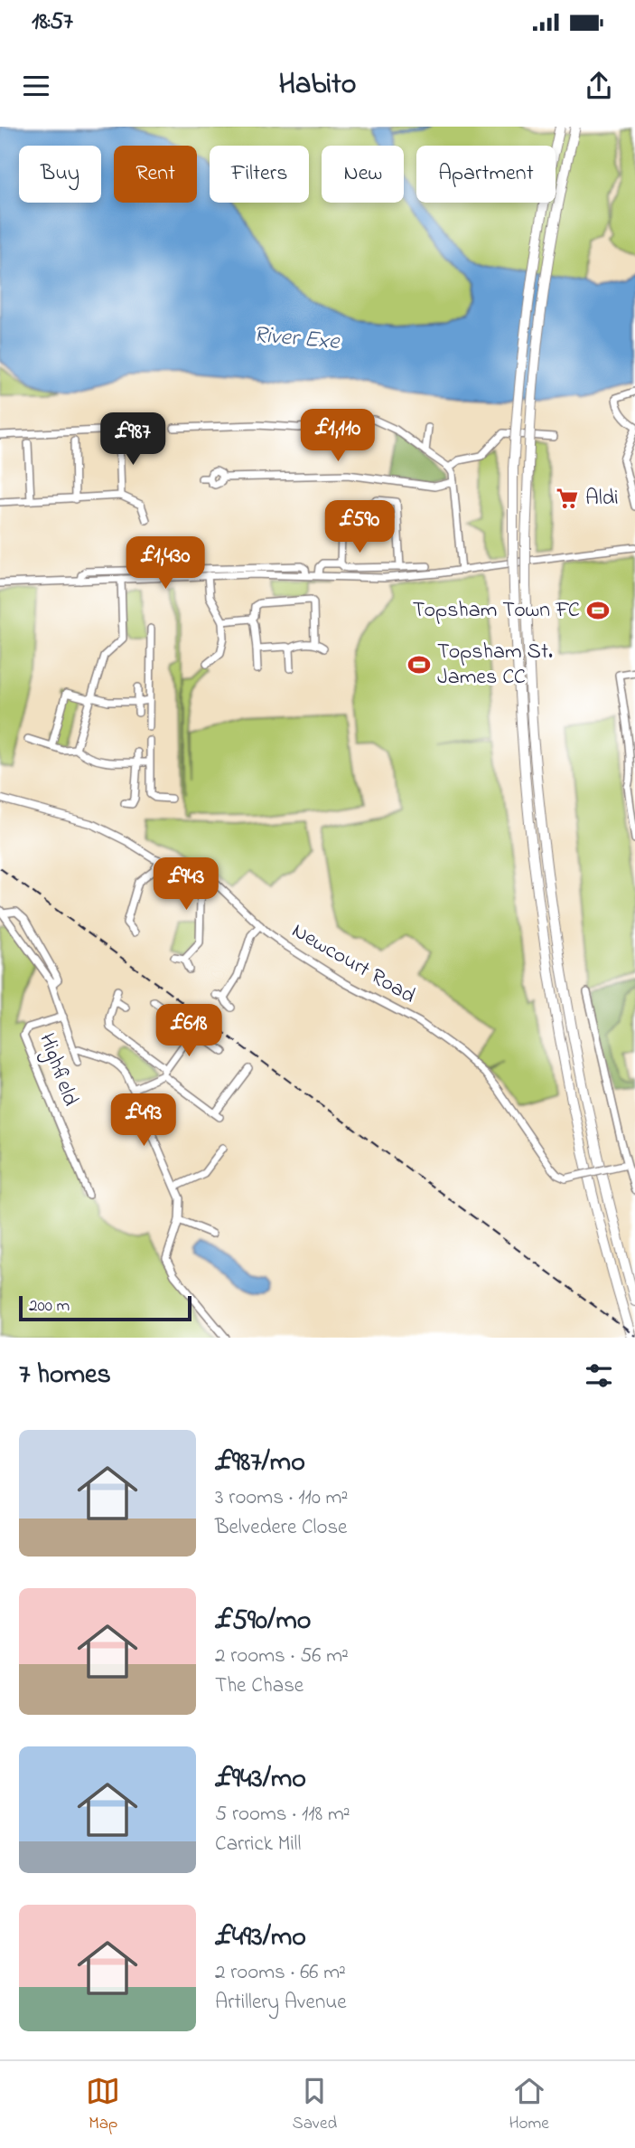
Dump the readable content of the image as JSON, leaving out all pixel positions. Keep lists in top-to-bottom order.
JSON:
{
  "streets": {
    "street": ["Newcourt Road", "Highfield"]
  },
  "water": ["River Exe"],
  "places": {
    "supermarket": ["Aldi"],
    "sports": ["Topsham Town FC", "Topsham St. James CC"]
  },
  "scale_bar": "200 m",
  "page": {
    "status": "18:57",
    "header": "Habito",
    "chip": [
      "Buy",
      "Rent",
      "Filters",
      "New",
      "Apartment"
    ],
    "price": [
      "£1,110",
      "£987",
      "£590",
      "£1,430",
      "£943",
      "£618",
      "£493"
    ],
    "scale": "200 m",
    "heading": "7 homes",
    "list": [
      {
        "name": "£987/mo",
        "note": "3 rooms · 110 m² · Belvedere Close"
      },
      {
        "name": "£590/mo",
        "note": "2 rooms · 56 m² · The Chase"
      },
      {
        "name": "£943/mo",
        "note": "5 rooms · 118 m² · Carrick Mill"
      },
      {
        "name": "£493/mo",
        "note": "2 rooms · 66 m² · Artillery Avenue"
      }
    ],
    "tabs": ["Map", "Saved", "Home"]
  }
}
